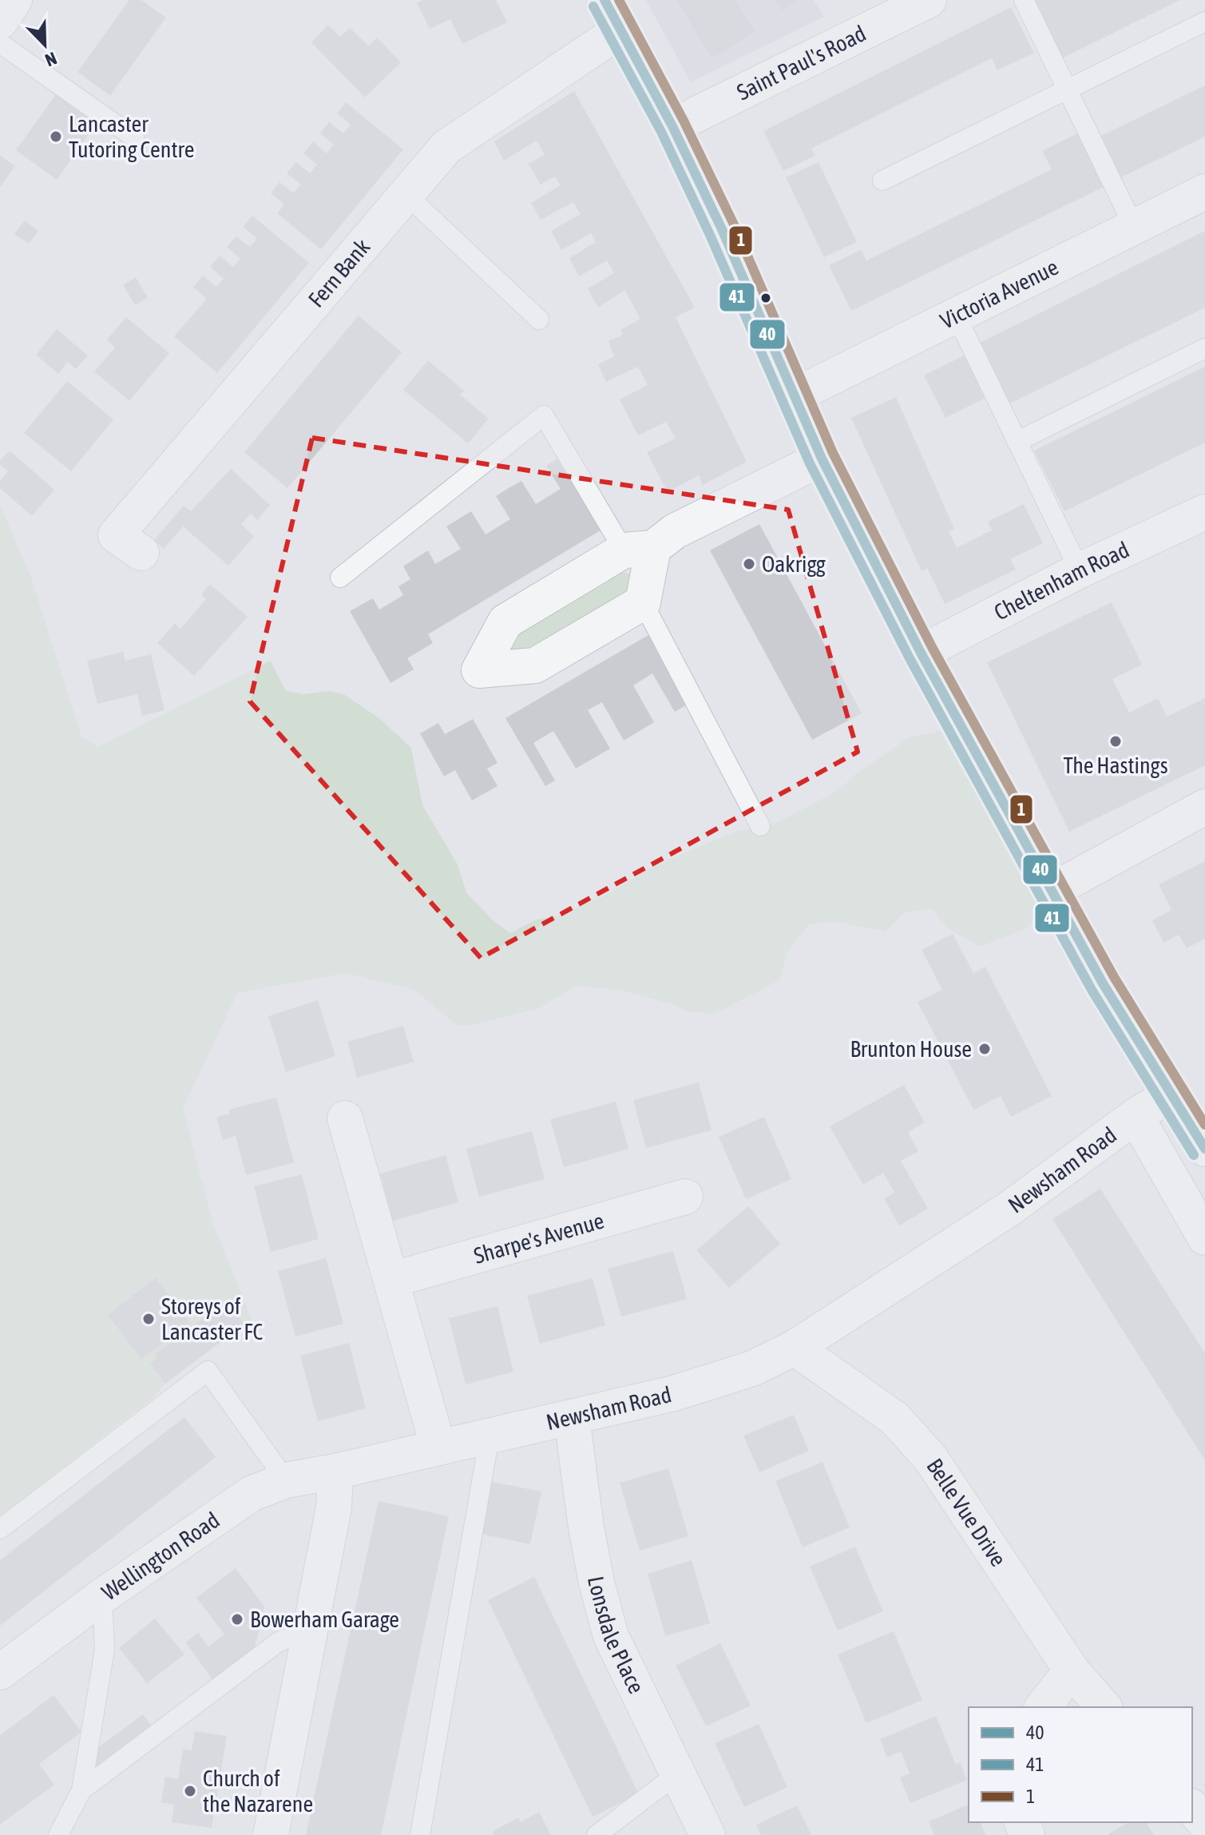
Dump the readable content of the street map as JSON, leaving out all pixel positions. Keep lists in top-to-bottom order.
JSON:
{
  "streets": {
    "street": [
      "Saint Paul's Road",
      "Fern Bank",
      "Victoria Avenue",
      "Cheltenham Road",
      "Newsham Road",
      "Sharpe's Avenue",
      "Belle Vue Drive",
      "Wellington Road",
      "Lonsdale Place"
    ]
  },
  "crossings": [
    ["Newsham Road", "Belle Vue Drive"],
    ["Newsham Road", "Wellington Road"],
    ["Newsham Road", "Lonsdale Place"]
  ],
  "places": [
    "Lancaster Tutoring Centre",
    "Oakrigg",
    "The Hastings",
    "Brunton House",
    "Storeys of Lancaster FC",
    "Bowerham Garage",
    "Church of the Nazarene"
  ],
  "lines": ["transit line 40", "transit line 1", "transit line 41"],
  "legend": ["40", "41", "1"],
  "north": "bottom right"
}
